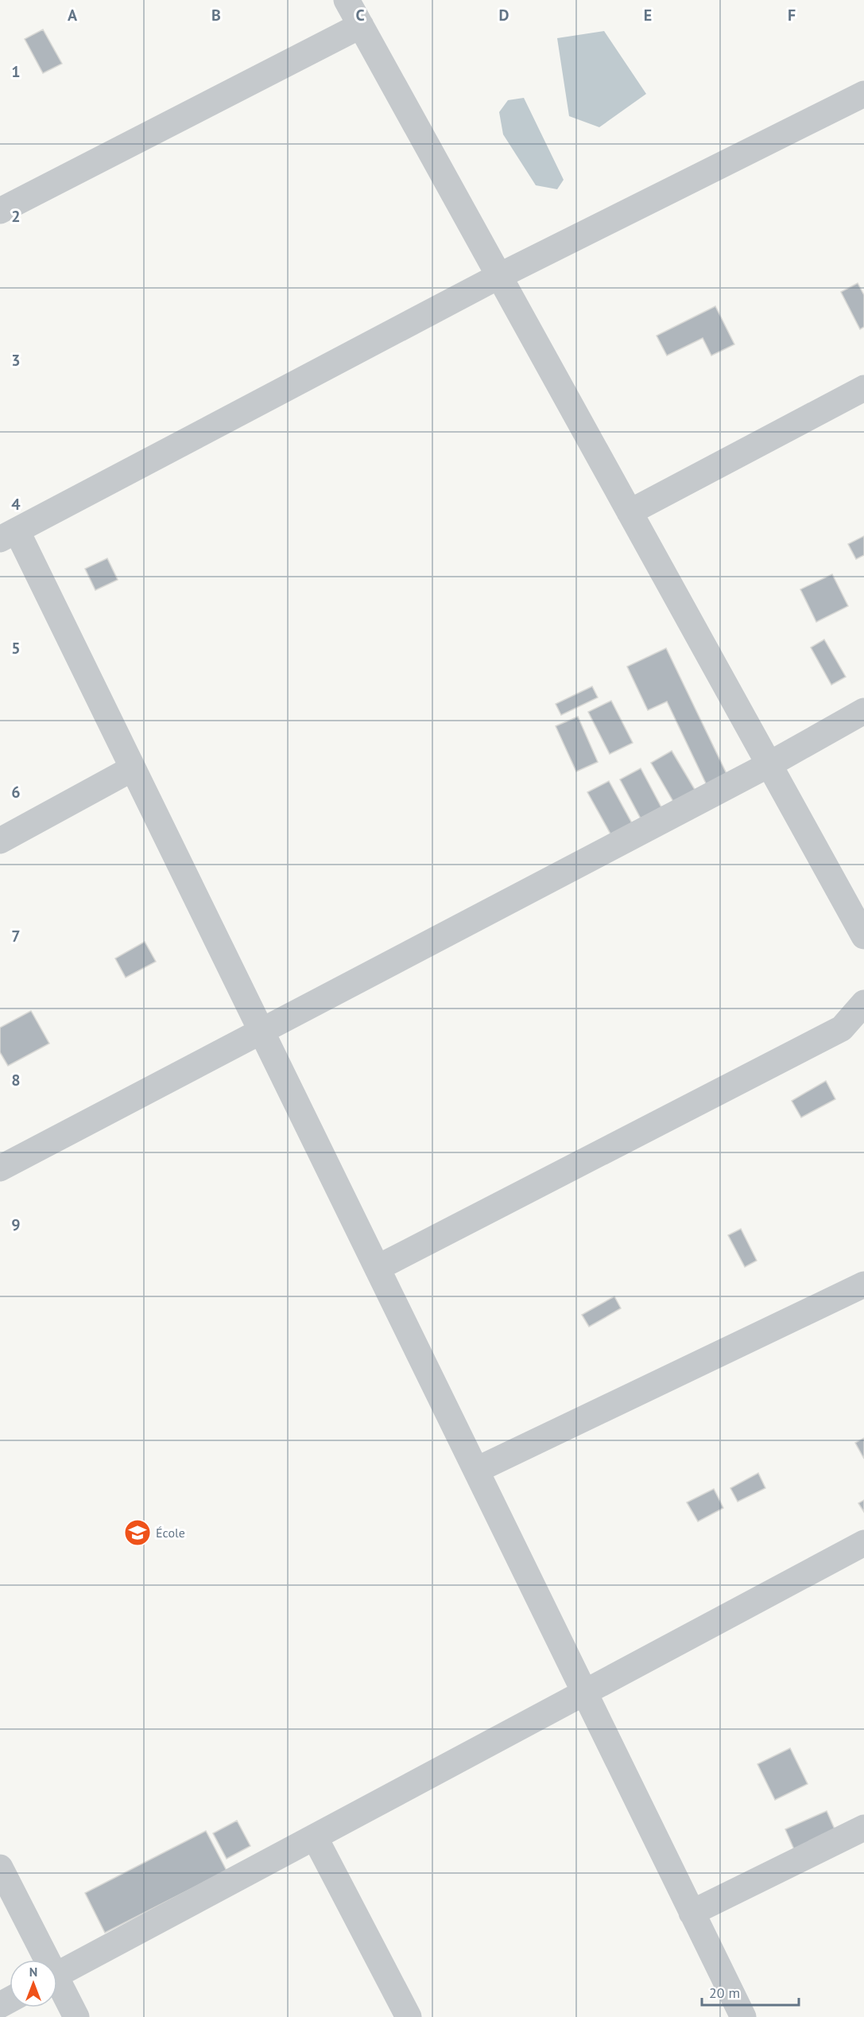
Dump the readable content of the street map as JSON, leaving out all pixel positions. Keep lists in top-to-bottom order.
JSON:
{
  "places": {
    "school or university": ["École"]
  },
  "scale_bar": "20 m",
  "north": "top",
  "grid": {
    "columns": [
      "A",
      "B",
      "C",
      "D",
      "E",
      "F"
    ],
    "rows": [
      "1",
      "2",
      "3",
      "4",
      "5",
      "6",
      "7",
      "8",
      "9"
    ]
  }
}
